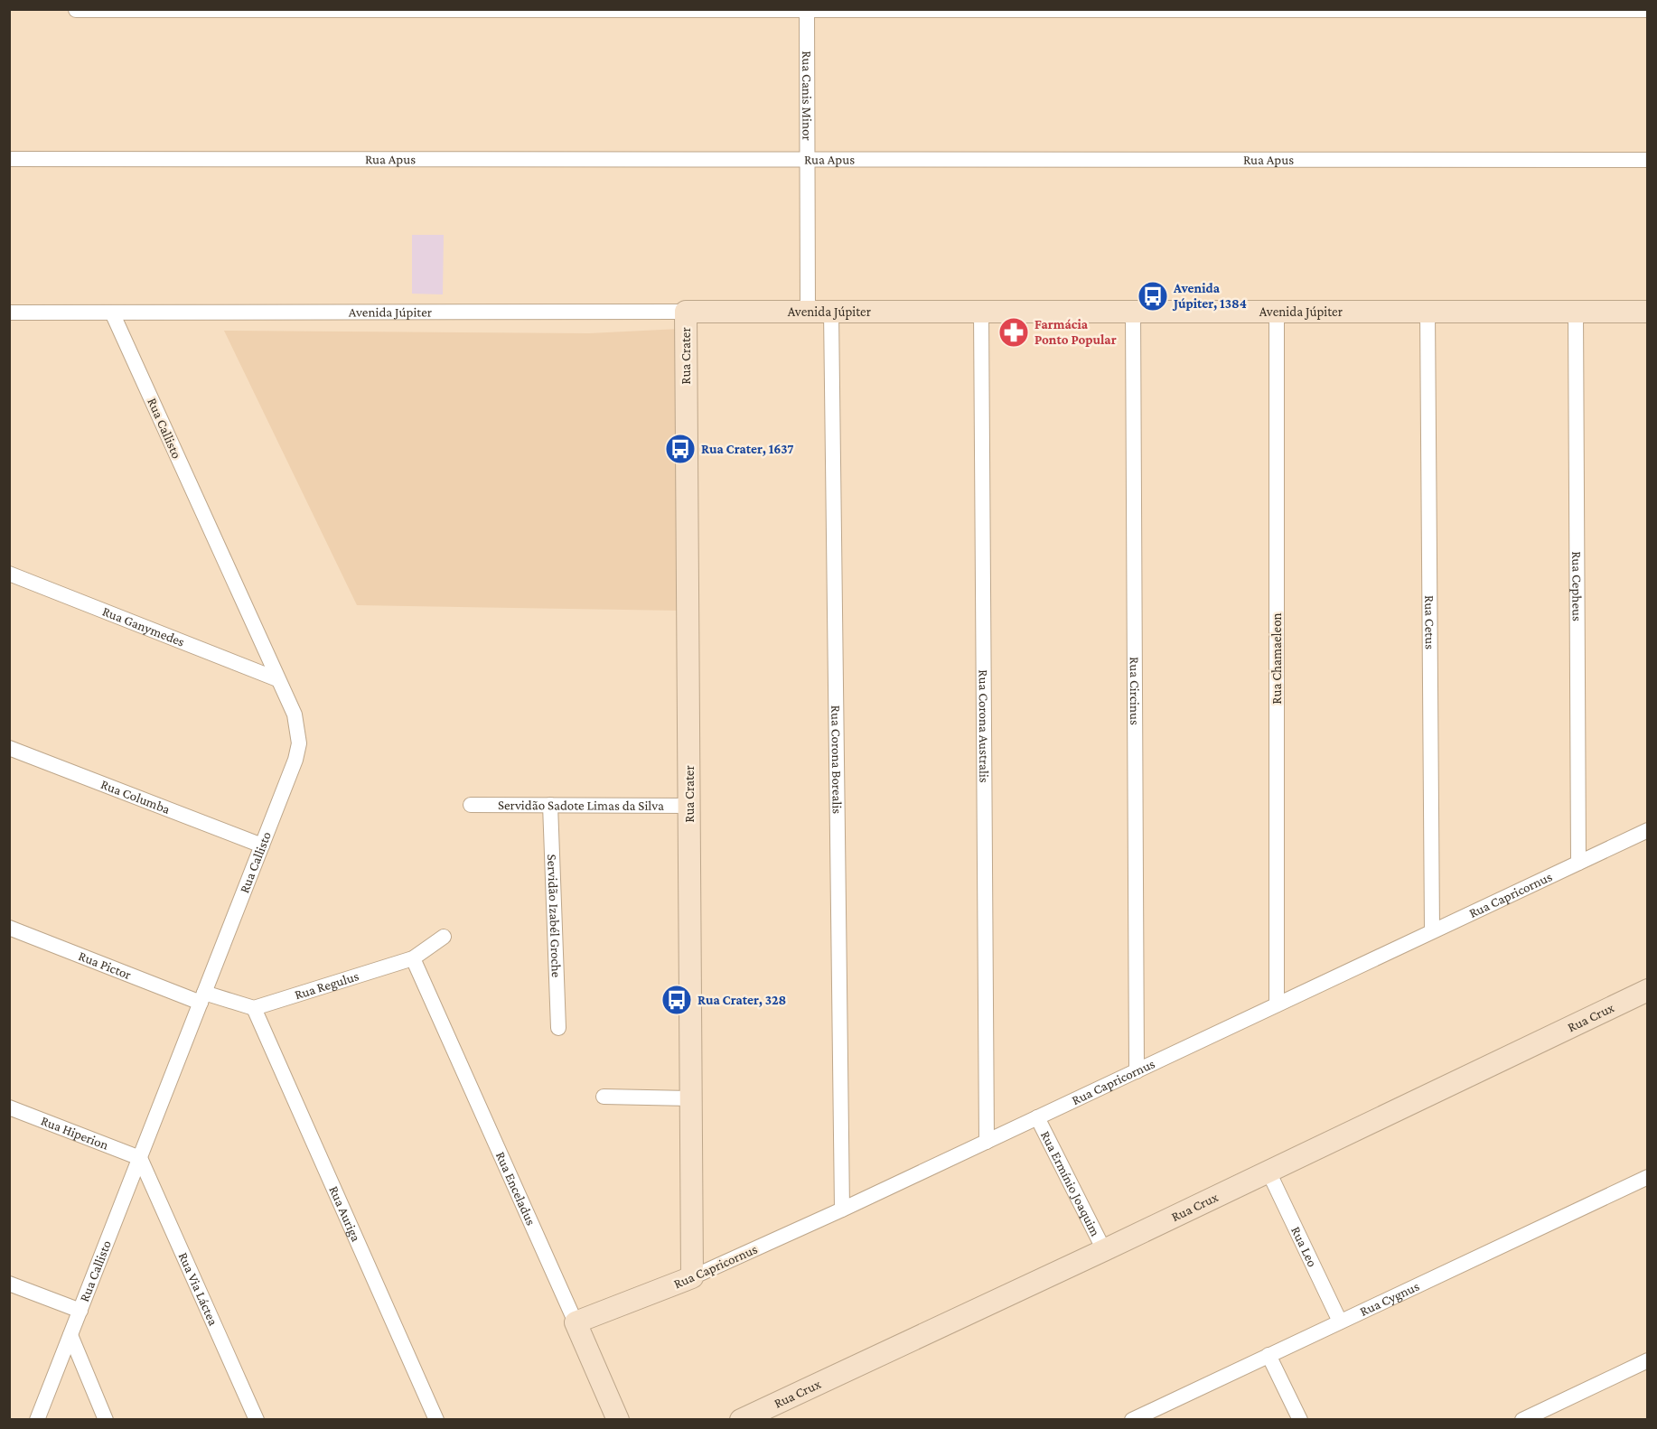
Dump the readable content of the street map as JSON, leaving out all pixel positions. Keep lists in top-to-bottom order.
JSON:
{
  "streets": {
    "street": [
      "Rua Canis Minor",
      "Rua Apus",
      "Avenida Júpiter",
      "Rua Crater",
      "Rua Callisto",
      "Rua Cepheus",
      "Rua Cetus",
      "Rua Ganymedes",
      "Rua Chamaeleon",
      "Rua Circinus",
      "Rua Corona Australis",
      "Rua Corona Borealis",
      "Rua Columba",
      "Servidão Sadote Limas da Silva",
      "Rua Capricornus",
      "Servidão Izabél Groche",
      "Rua Pictor",
      "Rua Regulus",
      "Rua Crux",
      "Rua Hiperion",
      "Rua Ermínio Joaquim",
      "Rua Enceladus",
      "Rua Auriga",
      "Rua Leo",
      "Rua Via Láctea",
      "Rua Cygnus"
    ]
  },
  "crossings": [
    ["Rua Canis Minor", "Rua Apus"],
    ["Rua Canis Minor", "Avenida Júpiter"],
    ["Avenida Júpiter", "Rua Crater"],
    ["Avenida Júpiter", "Rua Callisto"],
    ["Avenida Júpiter", "Rua Cepheus"],
    ["Avenida Júpiter", "Rua Cetus"],
    ["Avenida Júpiter", "Rua Chamaeleon"],
    ["Avenida Júpiter", "Rua Circinus"],
    ["Avenida Júpiter", "Rua Corona Australis"],
    ["Avenida Júpiter", "Rua Corona Borealis"],
    ["Rua Crater", "Servidão Sadote Limas da Silva"],
    ["Rua Crater", "Rua Capricornus"],
    ["Rua Callisto", "Rua Ganymedes"],
    ["Rua Callisto", "Rua Columba"],
    ["Rua Callisto", "Rua Pictor"],
    ["Rua Callisto", "Rua Hiperion"],
    ["Rua Callisto", "Rua Via Láctea"],
    ["Rua Cepheus", "Rua Capricornus"],
    ["Rua Cetus", "Rua Capricornus"],
    ["Rua Chamaeleon", "Rua Capricornus"],
    ["Rua Circinus", "Rua Capricornus"],
    ["Rua Corona Australis", "Rua Capricornus"],
    ["Rua Corona Borealis", "Rua Capricornus"],
    ["Servidão Sadote Limas da Silva", "Servidão Izabél Groche"],
    ["Rua Capricornus", "Rua Ermínio Joaquim"],
    ["Rua Capricornus", "Rua Enceladus"],
    ["Rua Regulus", "Rua Enceladus"],
    ["Rua Regulus", "Rua Auriga"],
    ["Rua Crux", "Rua Ermínio Joaquim"],
    ["Rua Crux", "Rua Leo"],
    ["Rua Hiperion", "Rua Via Láctea"],
    ["Rua Leo", "Rua Cygnus"]
  ],
  "places": {
    "bus stop": ["Avenida Júpiter, 1384", "Rua Crater, 1637", "Rua Crater, 328"],
    "pharmacy": ["Farmácia Ponto Popular"]
  }
}
